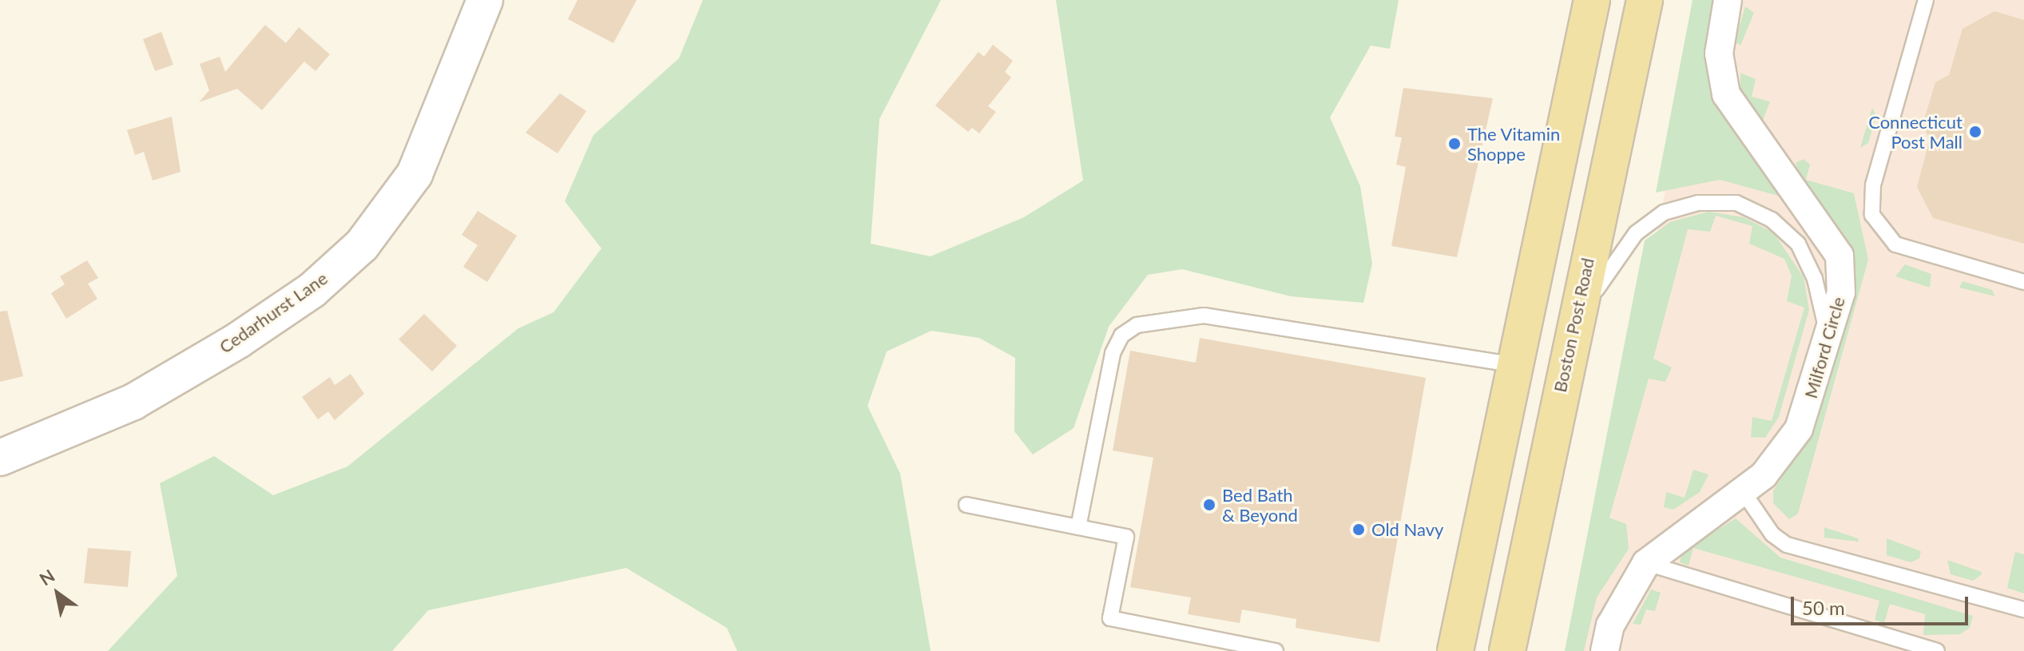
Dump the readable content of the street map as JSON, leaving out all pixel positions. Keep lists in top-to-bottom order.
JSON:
{
  "streets": {
    "main road": ["Boston Post Road"],
    "street": ["Cedarhurst Lane", "Milford Circle"]
  },
  "places": [
    "Connecticut Post Mall",
    "The Vitamin Shoppe",
    "Bed Bath & Beyond",
    "Old Navy"
  ],
  "scale_bar": "50 m",
  "north": "top left"
}
